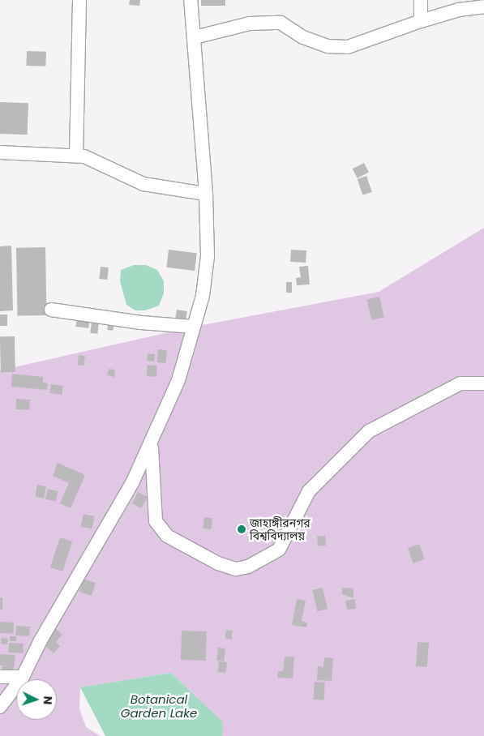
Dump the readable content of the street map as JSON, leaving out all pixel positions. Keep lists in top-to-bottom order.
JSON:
{
  "water": ["Botanical Garden Lake"],
  "places": ["জাহাঙ্গীরনগর বিশ্ববিদ্যালয়"],
  "north": "right"
}
